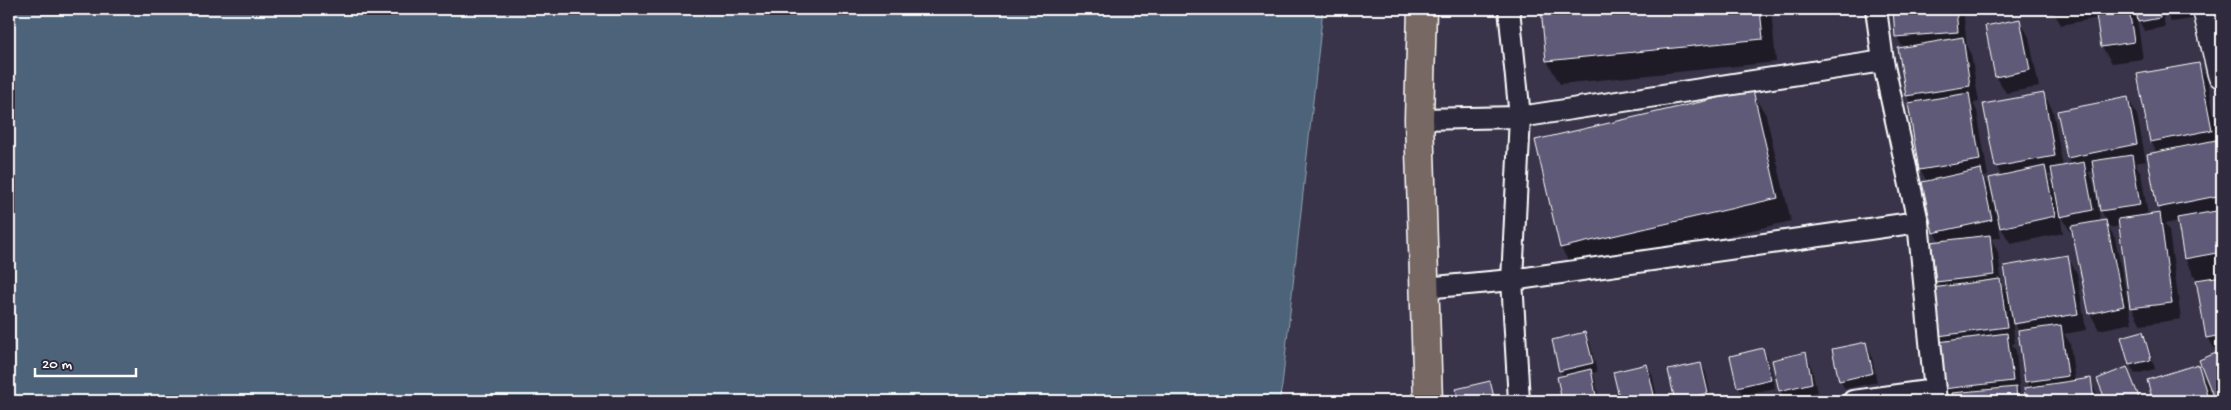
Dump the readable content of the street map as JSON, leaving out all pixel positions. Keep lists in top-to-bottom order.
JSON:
{
  "scale_bar": "20 m"
}
